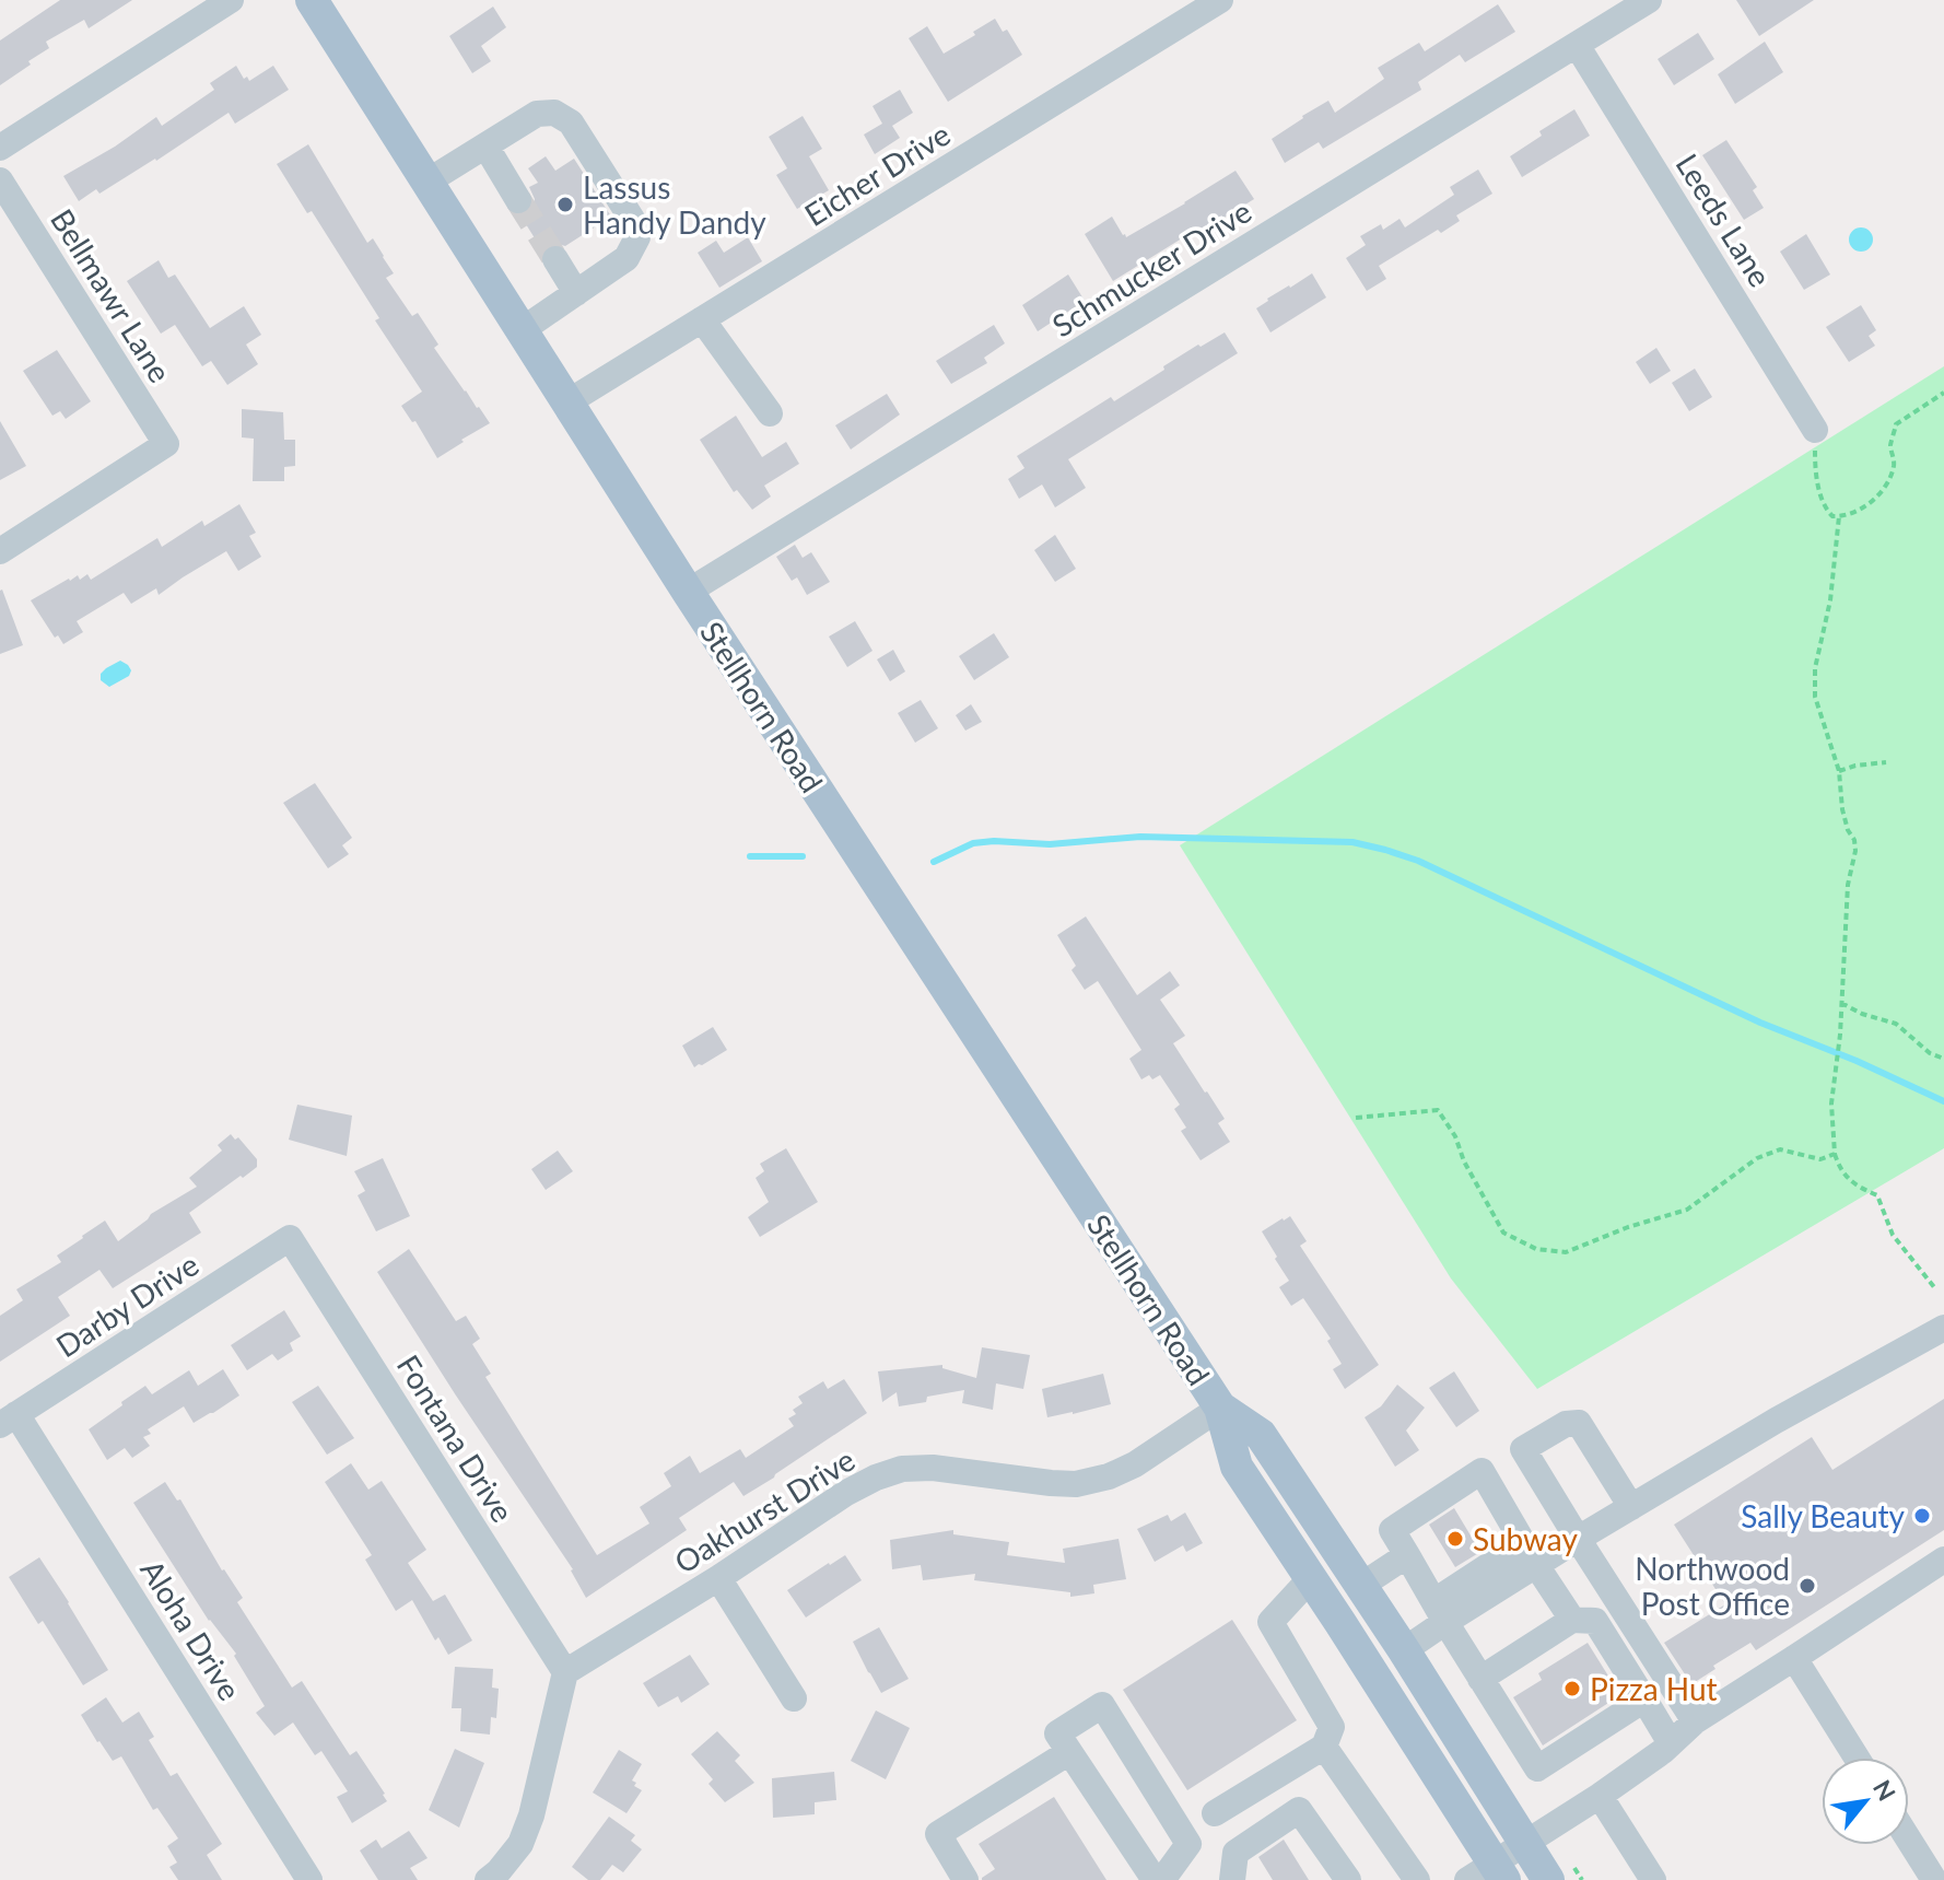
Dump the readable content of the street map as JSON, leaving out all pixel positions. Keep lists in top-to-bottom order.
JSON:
{
  "streets": {
    "main road": ["Stellhorn Road"],
    "street": [
      "Eicher Drive",
      "Leeds Lane",
      "Schmucker Drive",
      "Bellmawr Lane",
      "Darby Drive",
      "Fontana Drive",
      "Oakhurst Drive",
      "Aloha Drive"
    ]
  },
  "crossings": [
    ["Eicher Drive", "Stellhorn Road"],
    ["Leeds Lane", "Schmucker Drive"],
    ["Schmucker Drive", "Stellhorn Road"],
    ["Stellhorn Road", "Oakhurst Drive"],
    ["Darby Drive", "Fontana Drive"],
    ["Darby Drive", "Aloha Drive"],
    ["Fontana Drive", "Oakhurst Drive"]
  ],
  "places": [
    "Lassus Handy Dandy",
    "Sally Beauty",
    "Subway",
    "Northwood Post Office",
    "Pizza Hut"
  ],
  "north": "top right"
}
